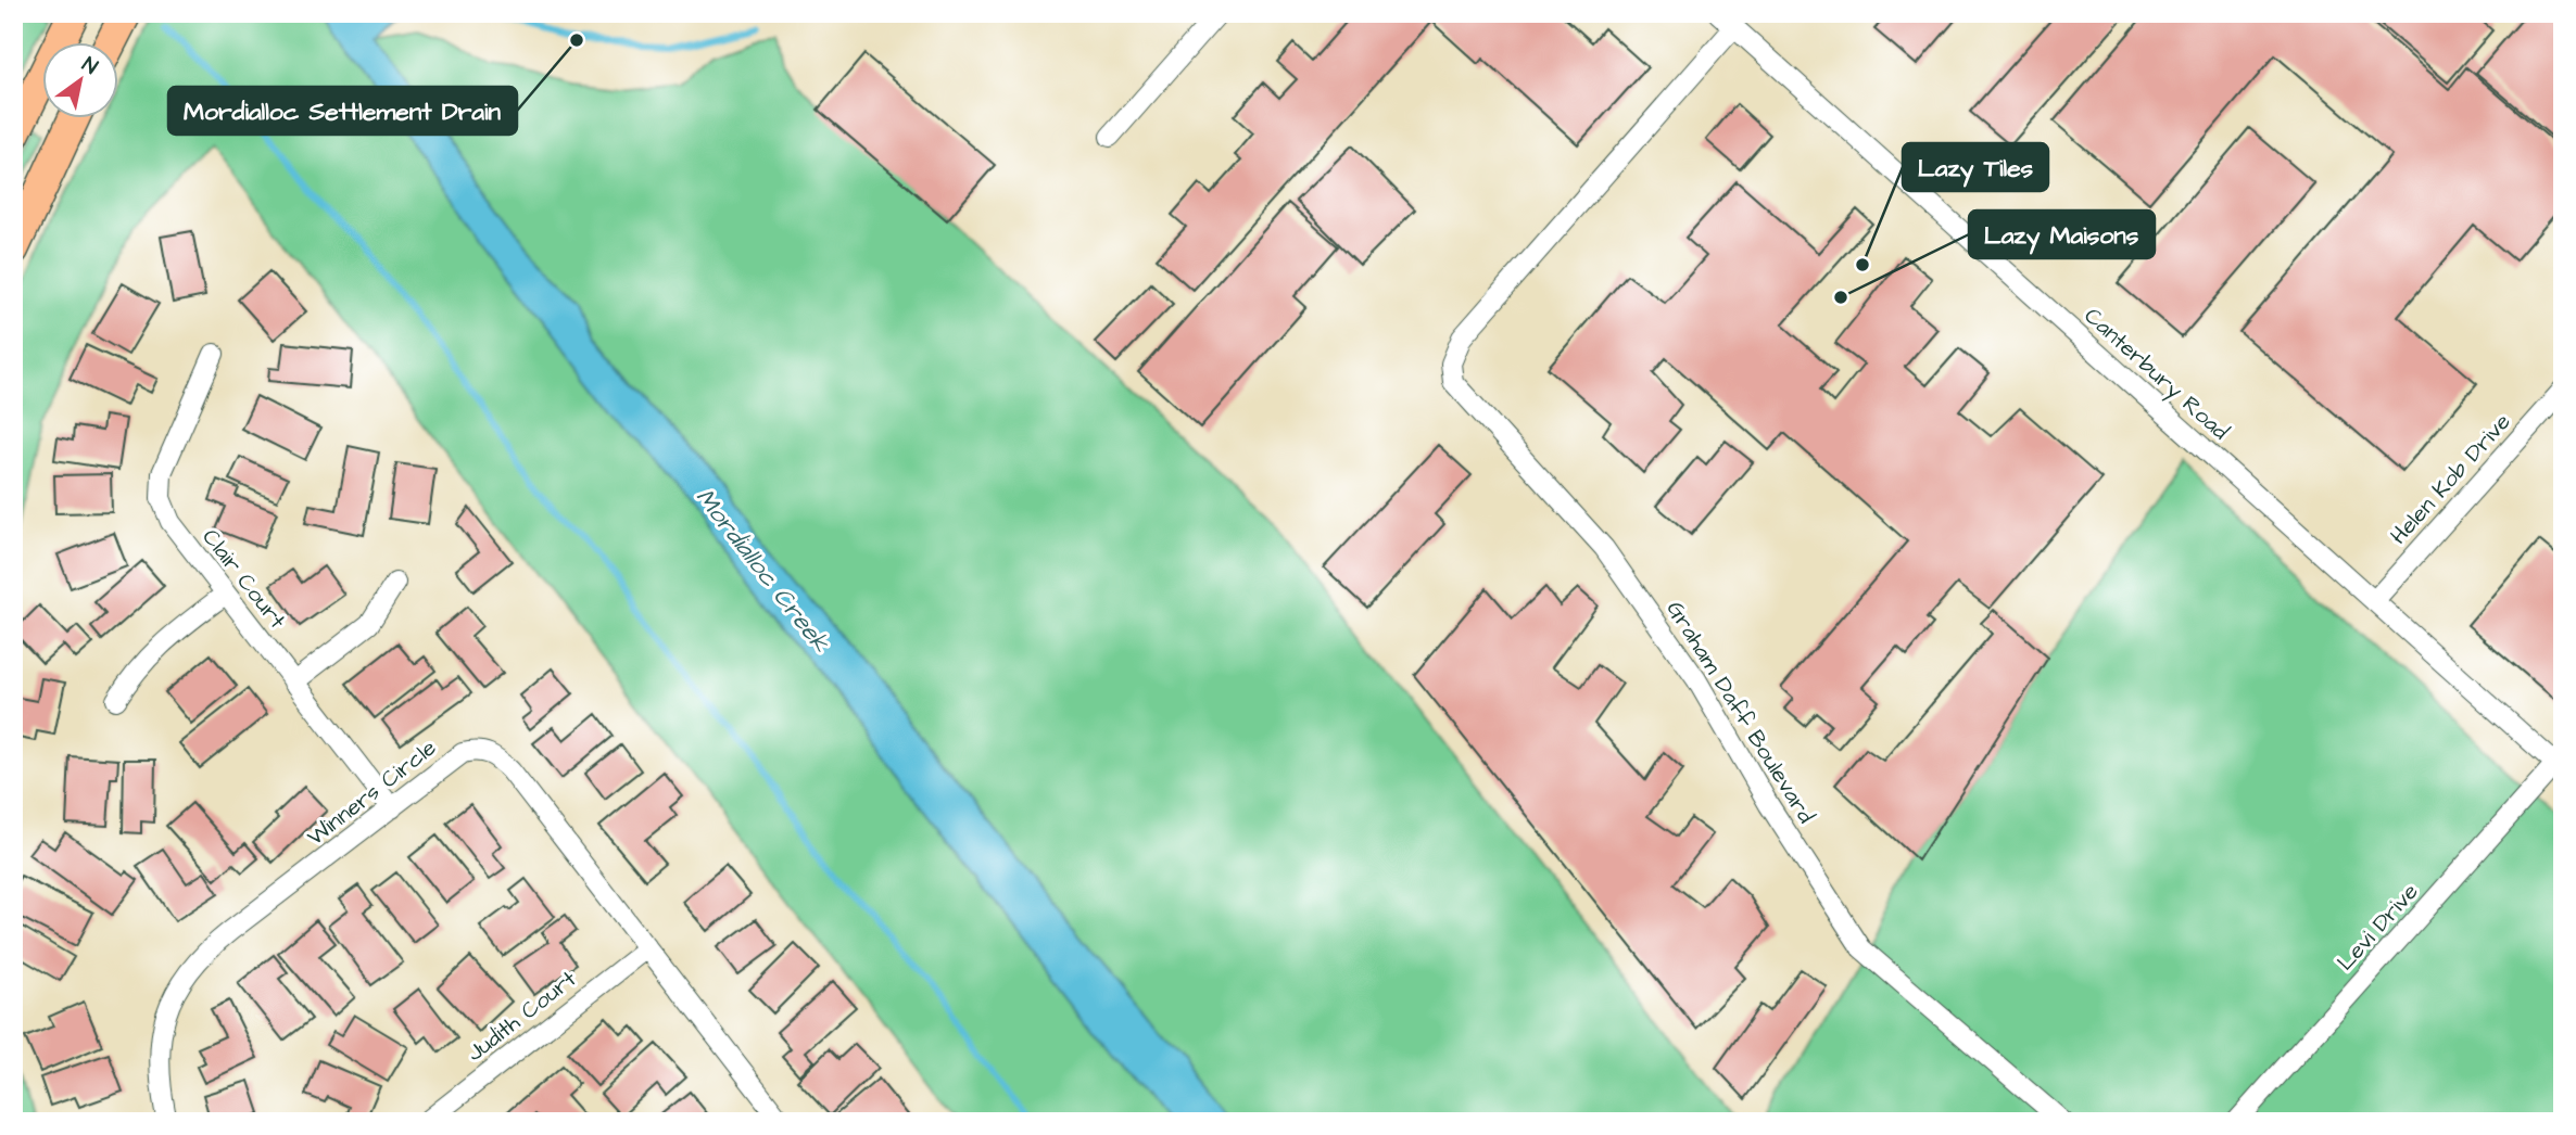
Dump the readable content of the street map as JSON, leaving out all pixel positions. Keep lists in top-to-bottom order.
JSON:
{
  "streets": {
    "street": [
      "Canterbury Road",
      "Helen Kob Drive",
      "Clair Court",
      "Graham Daff Boulevard",
      "Winners Circle",
      "Levi Drive",
      "Judith Court"
    ]
  },
  "crossings": [
    ["Canterbury Road", "Helen Kob Drive"],
    ["Canterbury Road", "Graham Daff Boulevard"],
    ["Canterbury Road", "Levi Drive"],
    ["Clair Court", "Winners Circle"],
    ["Winners Circle", "Judith Court"]
  ],
  "water": ["Mordialloc Creek"],
  "places": ["Mordialloc Settlement Drain", "Lazy Tiles", "Lazy Maisons"],
  "north": "top right"
}
